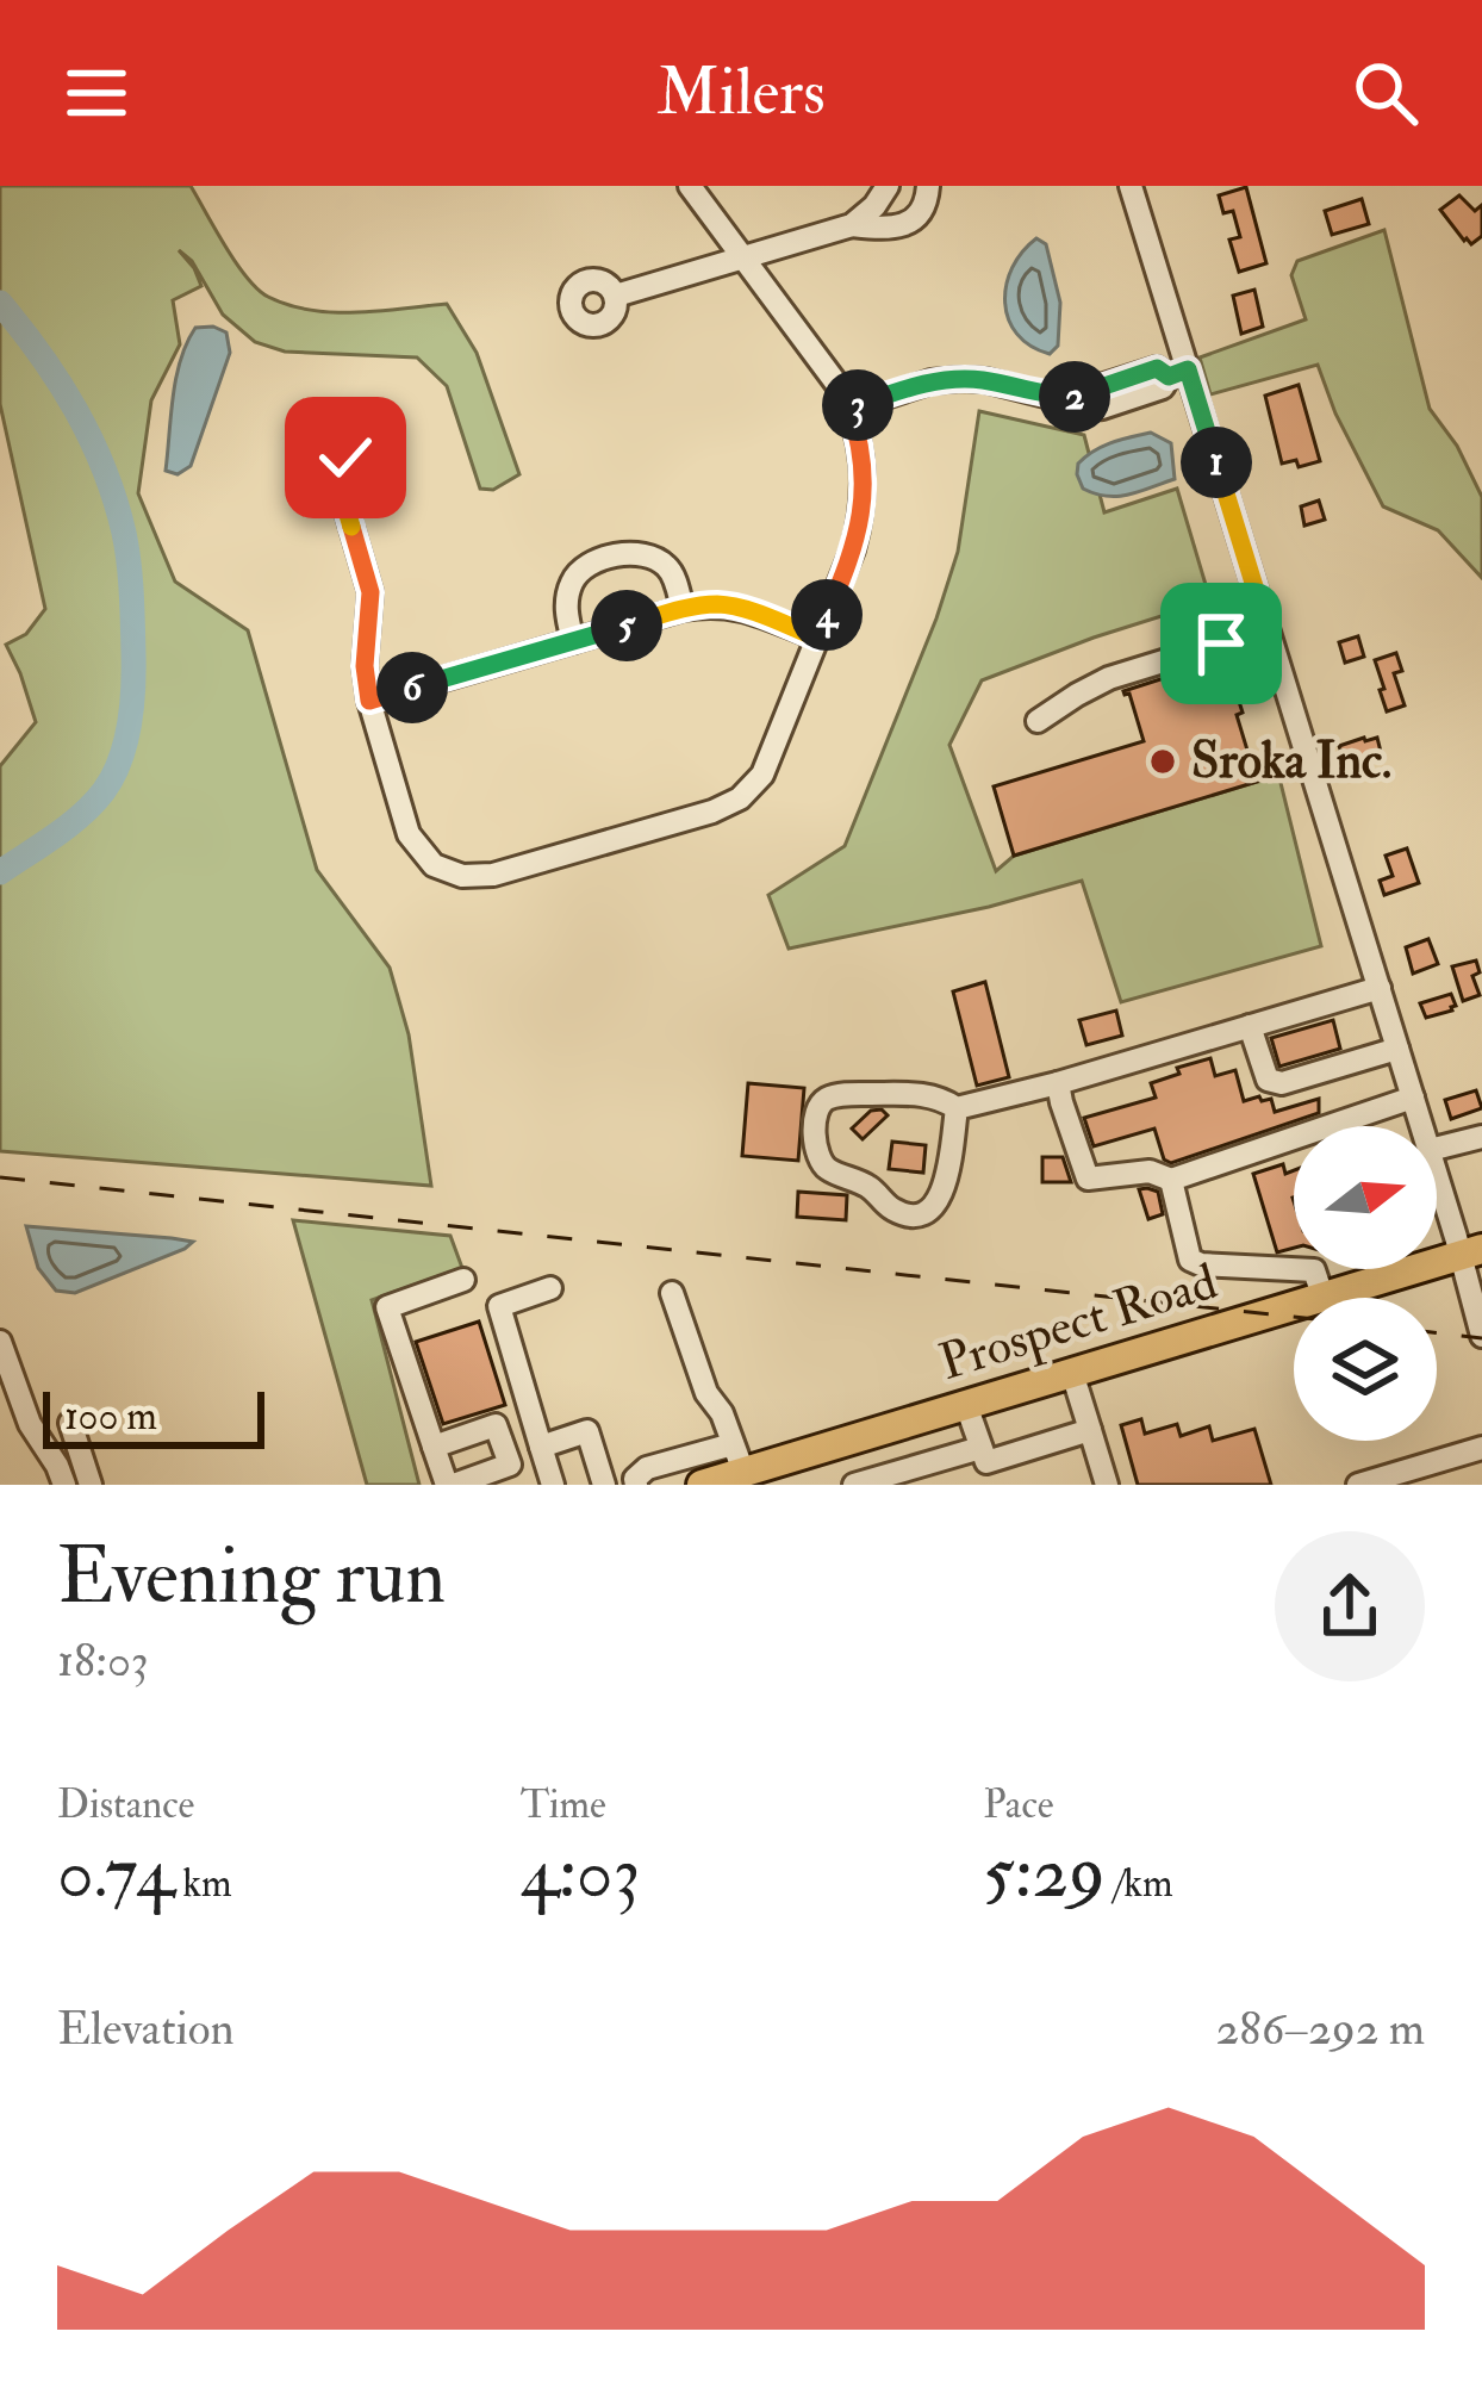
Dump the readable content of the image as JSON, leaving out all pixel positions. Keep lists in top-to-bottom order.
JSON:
{
  "streets": {
    "main road": ["Prospect Road"]
  },
  "places": ["Sroka Inc."],
  "scale_bar": "100 m",
  "north": "right",
  "page": {
    "header": "Milers",
    "pins": [
      "2",
      "3",
      "1",
      "4",
      "5",
      "6"
    ],
    "scale": "100 m",
    "heading": ["Evening run", "18:03"],
    "stats": [
      ["Distance", "0.74 km"],
      ["Time", "4:03"],
      ["Pace", "5:29 /km"]
    ],
    "chart": ["Elevation", "286–292 m"]
  }
}
